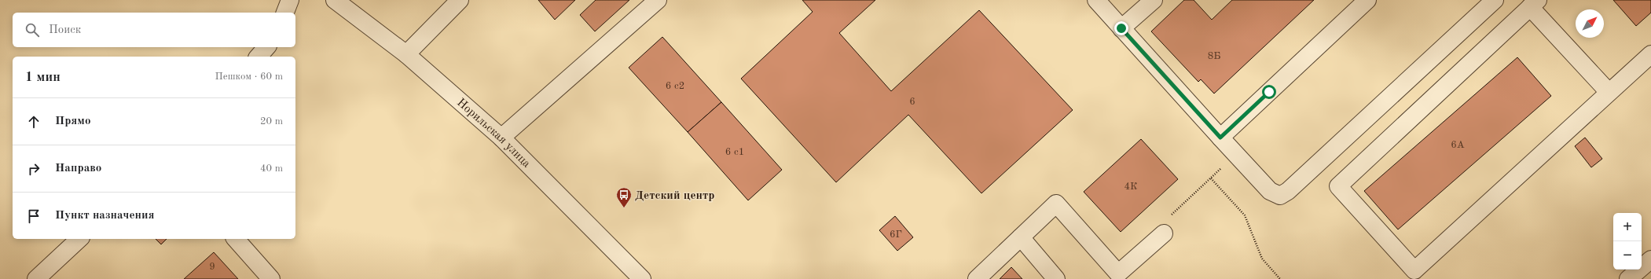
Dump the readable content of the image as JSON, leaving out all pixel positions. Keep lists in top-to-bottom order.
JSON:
{
  "streets": {
    "street": ["Норильская улица"]
  },
  "places": {
    "bus stop": ["Детский центр"]
  },
  "house_numbers": [
    "8Б",
    "6 с2",
    "6",
    "6А",
    "6 с1",
    "4К",
    "6Г",
    "9"
  ],
  "north": "top right",
  "page": {
    "search": "Поиск",
    "heading": ["1 мин", "Пешком · 60 m"],
    "list": [
      ["Прямо", "20 m"],
      ["Направо", "40 m"],
      "Пункт назначения"
    ],
    "map_buttons": ["+", "−"]
  }
}
